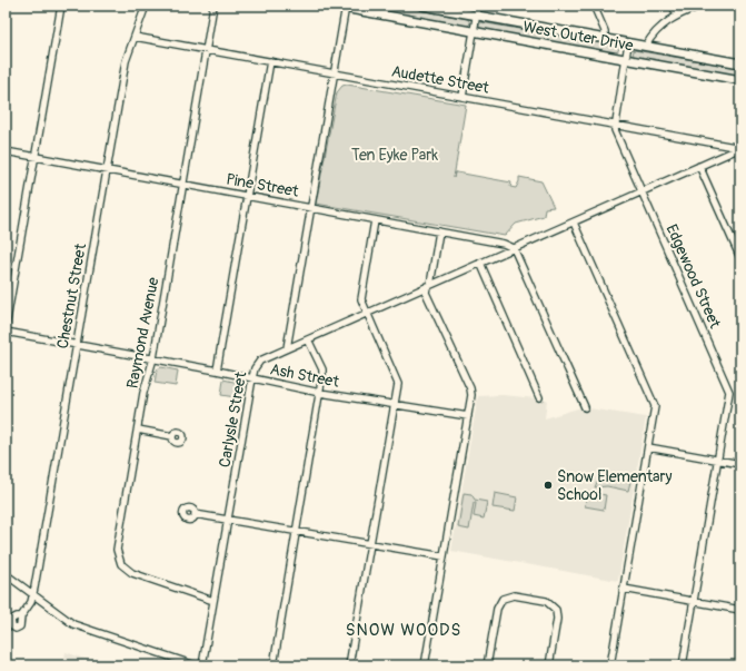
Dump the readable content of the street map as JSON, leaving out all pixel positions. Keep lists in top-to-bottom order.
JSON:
{
  "streets": {
    "main road": ["West Outer Drive"],
    "street": [
      "Audette Street",
      "Pine Street",
      "Edgewood Street",
      "Chestnut Street",
      "Raymond Avenue",
      "Ash Street",
      "Carlysle Street"
    ]
  },
  "crossings": [
    ["West Outer Drive", "Edgewood Street"],
    ["Audette Street", "Edgewood Street"],
    ["Audette Street", "Chestnut Street"],
    ["Audette Street", "Raymond Avenue"],
    ["Audette Street", "Carlysle Street"],
    ["Pine Street", "Chestnut Street"],
    ["Pine Street", "Raymond Avenue"],
    ["Pine Street", "Carlysle Street"],
    ["Edgewood Street", "Carlysle Street"],
    ["Chestnut Street", "Ash Street"],
    ["Raymond Avenue", "Ash Street"],
    ["Raymond Avenue", "Carlysle Street"],
    ["Ash Street", "Carlysle Street"]
  ],
  "districts": ["SNOW WOODS"],
  "parks": ["Ten Eyke Park"],
  "places": ["Snow Elementary School"]
}
